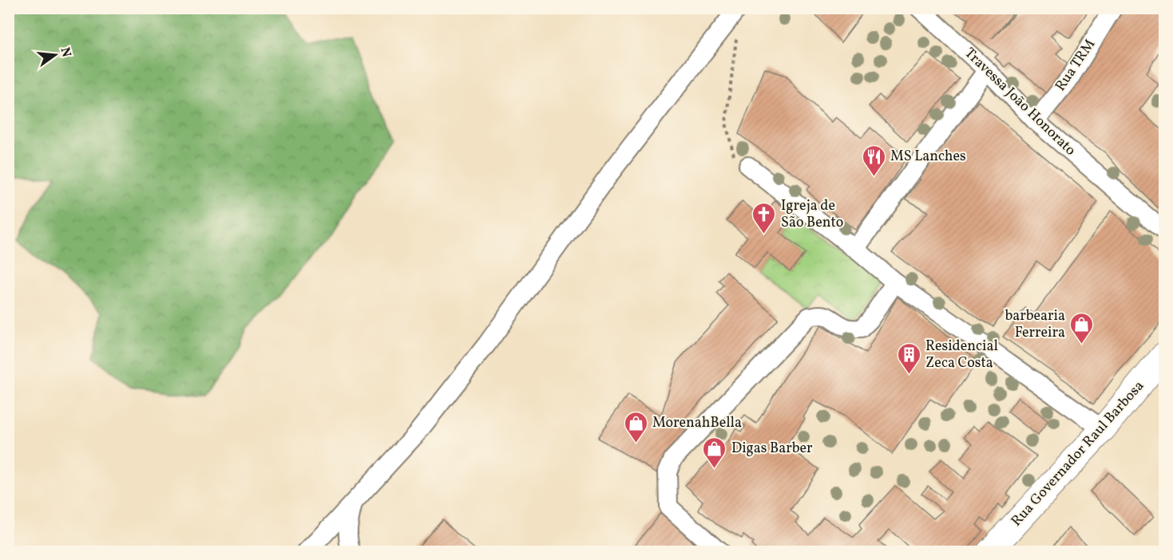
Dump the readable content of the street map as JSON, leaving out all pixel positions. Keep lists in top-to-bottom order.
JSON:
{
  "streets": {
    "street": ["Rua TRM", "Travessa João Honorato", "Rua Governador Raul Barbosa"]
  },
  "crossings": [
    ["Rua TRM", "Travessa João Honorato"]
  ],
  "places": {
    "restaurant": ["MS Lanches"],
    "church": ["Igreja de São Bento"],
    "shop": ["barbearia Ferreira", "MorenahBella", "Digas Barber"],
    "building": ["Residencial Zeca Costa"]
  },
  "north": "right"
}
